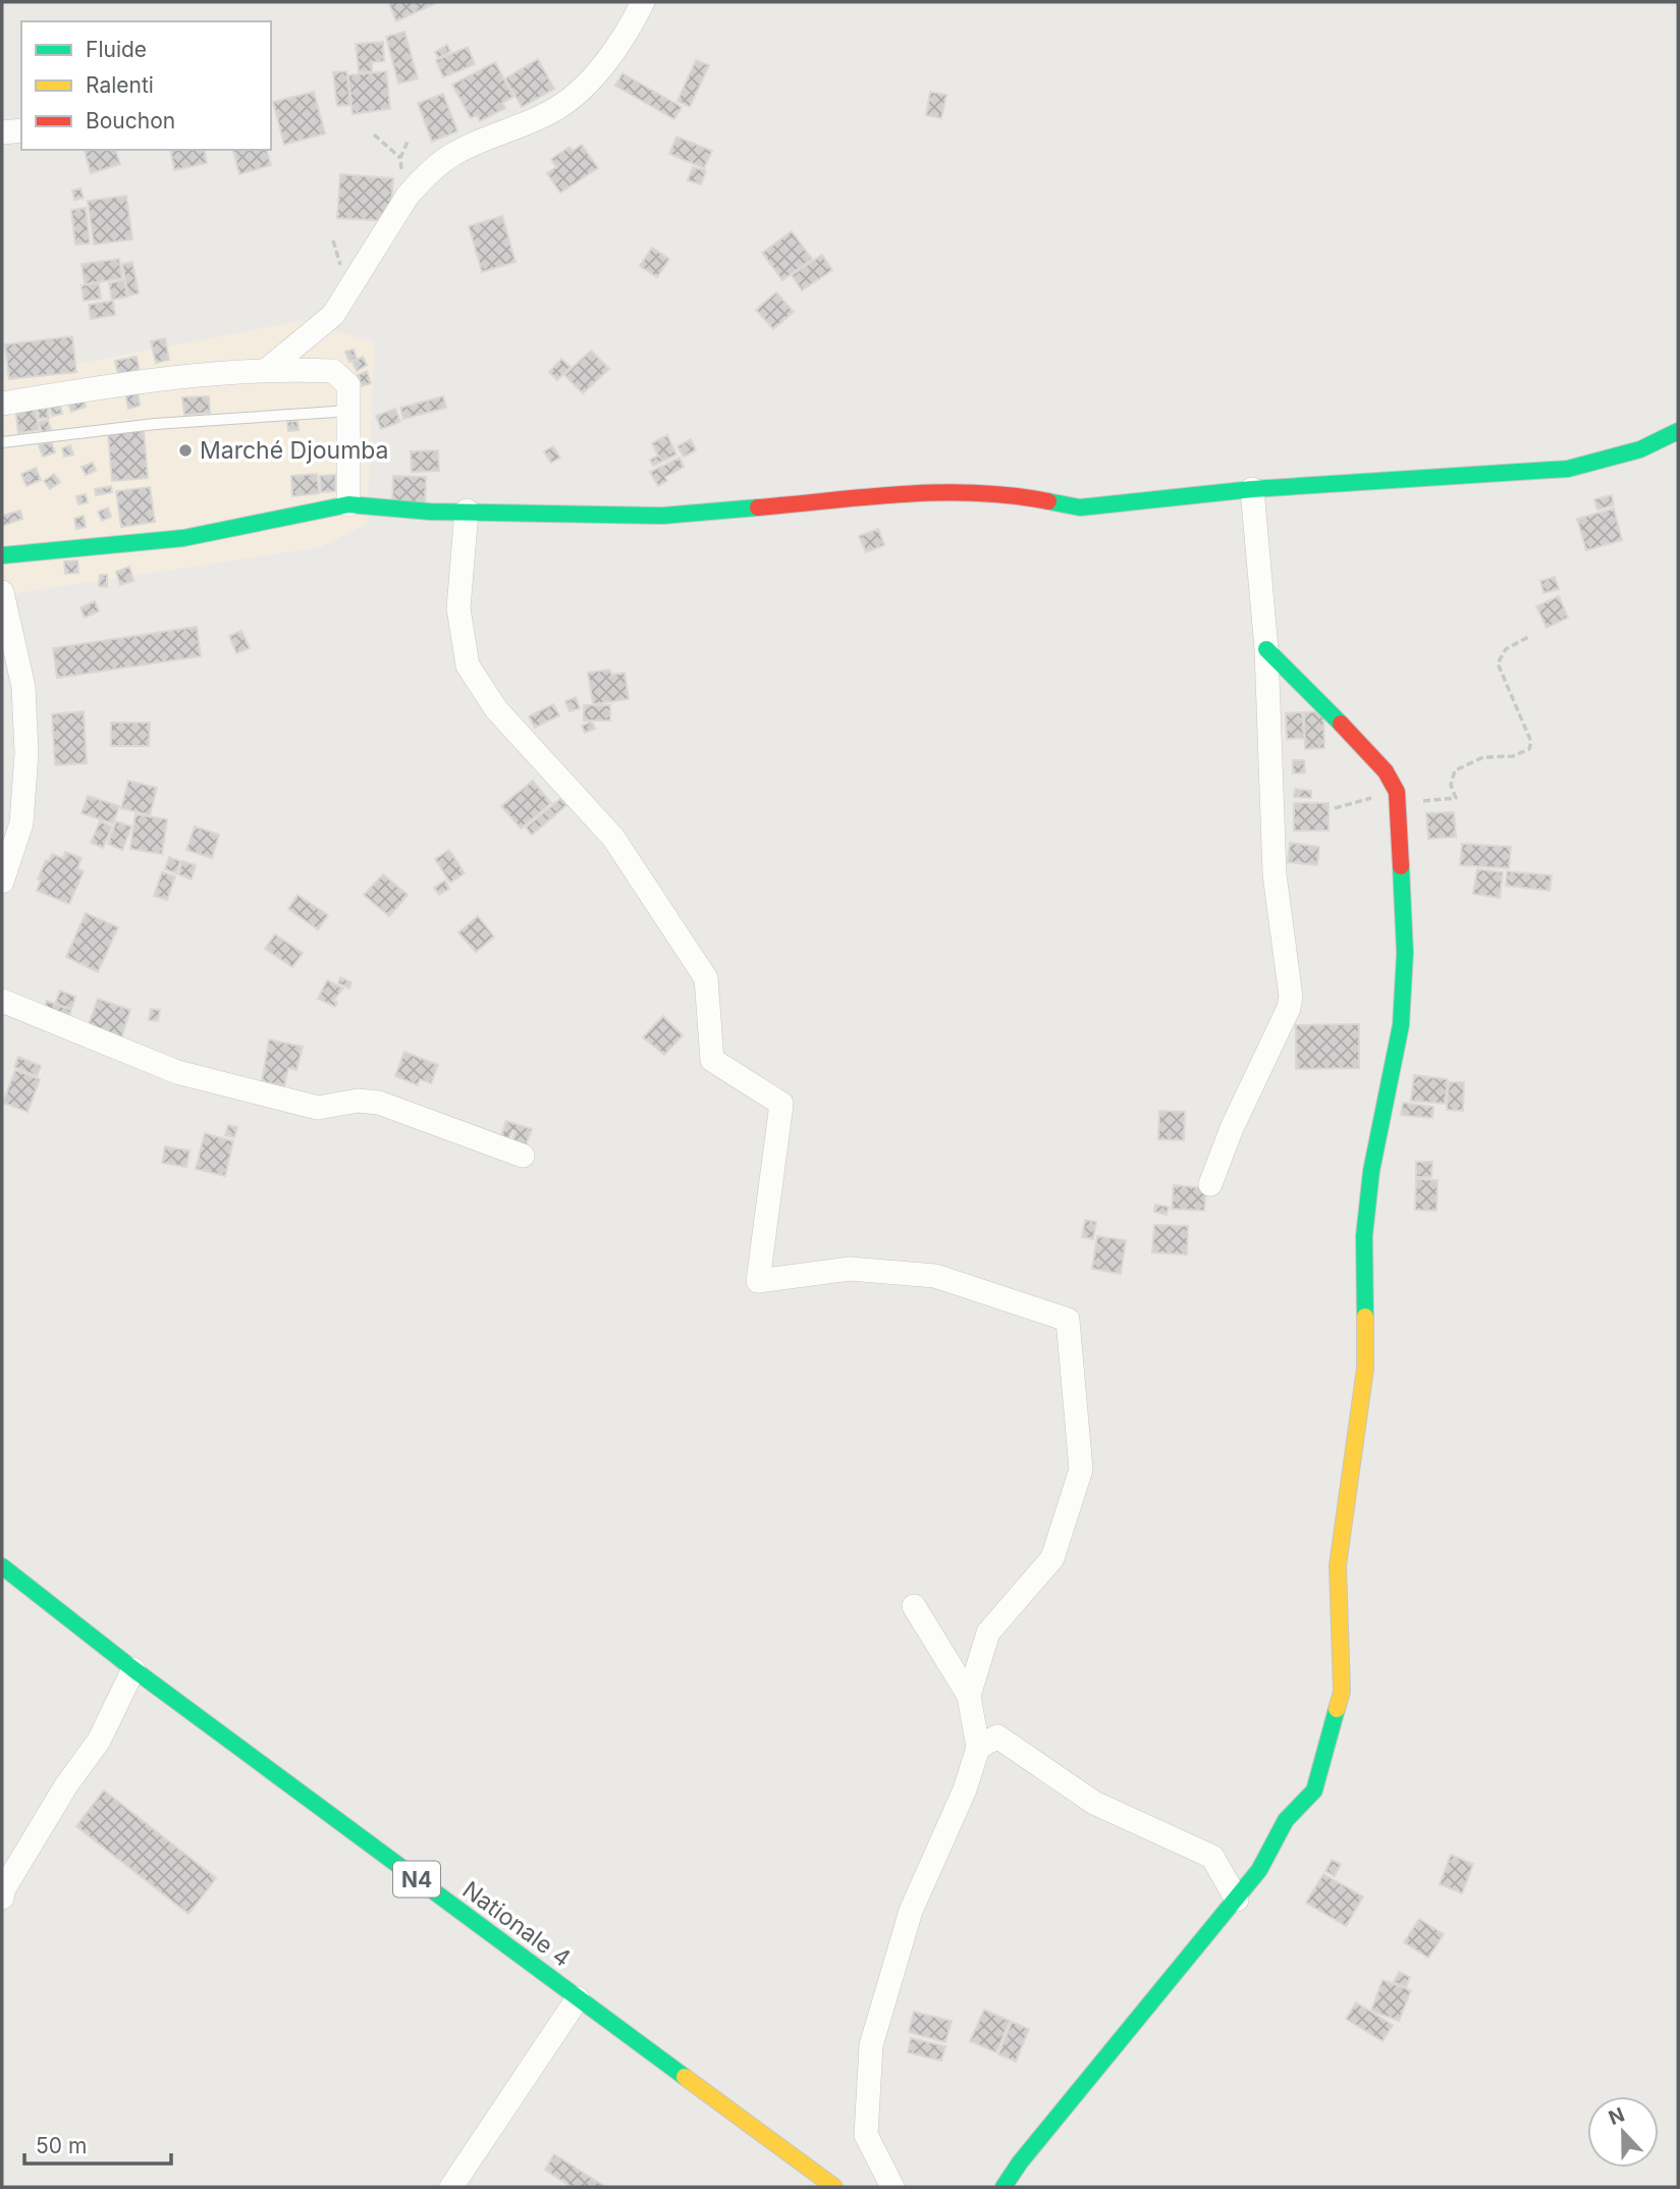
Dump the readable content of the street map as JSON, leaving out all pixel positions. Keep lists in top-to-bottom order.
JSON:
{
  "streets": {
    "main road": ["N4", "Nationale 4"]
  },
  "places": ["Marché Djoumba"],
  "legend": ["Fluide", "Ralenti", "Bouchon"],
  "scale_bar": "50 m",
  "north": "top"
}
